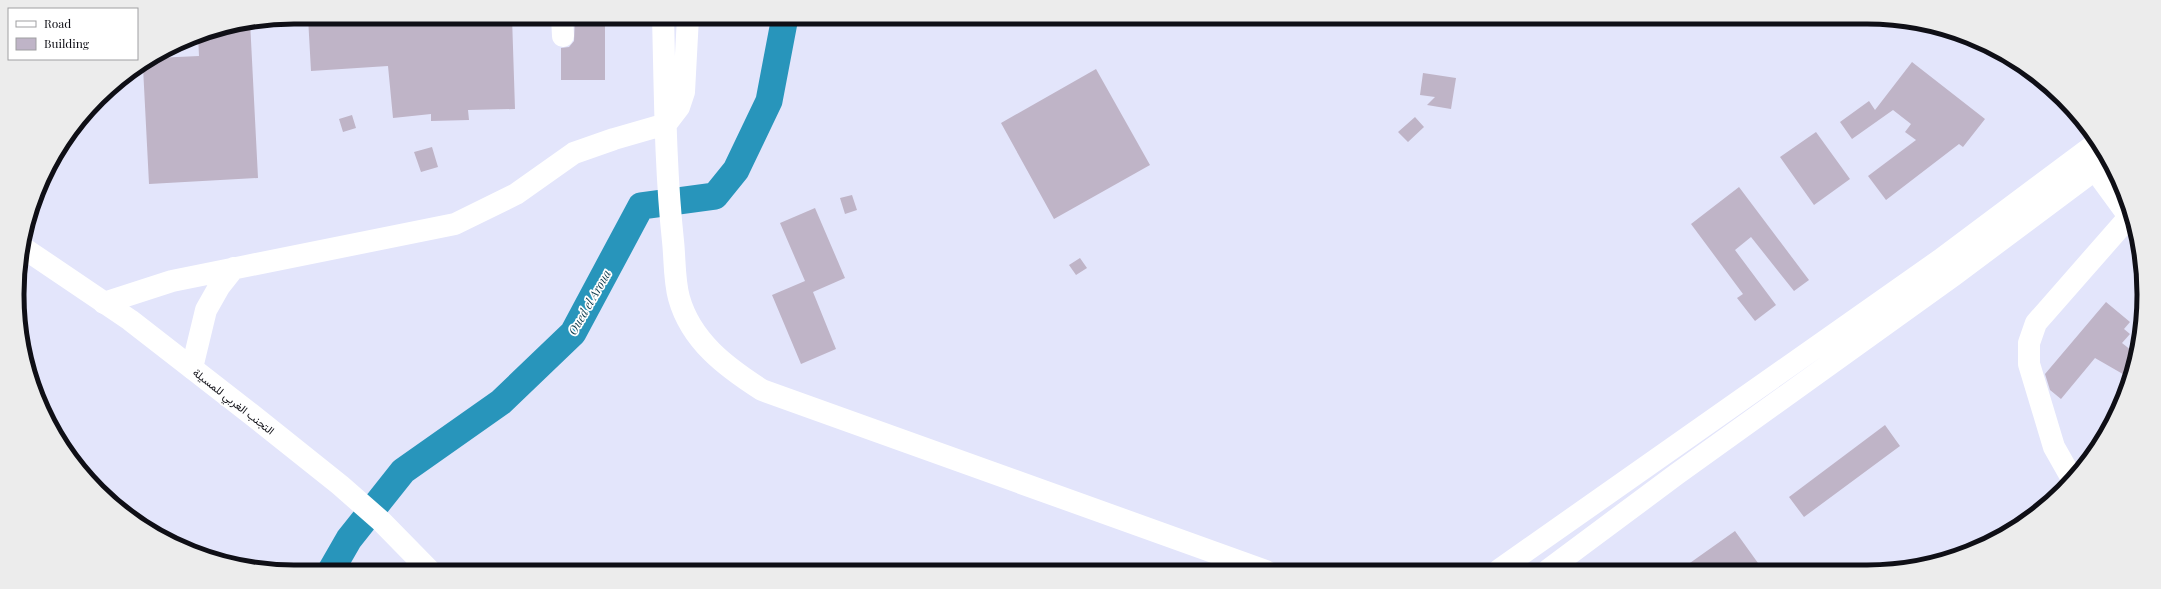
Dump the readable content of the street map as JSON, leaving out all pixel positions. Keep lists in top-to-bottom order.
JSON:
{
  "streets": {
    "main road": ["التجنب الغربي للمسيلة"]
  },
  "water": ["Oued el Aroua"],
  "legend": ["Road", "Building"]
}
